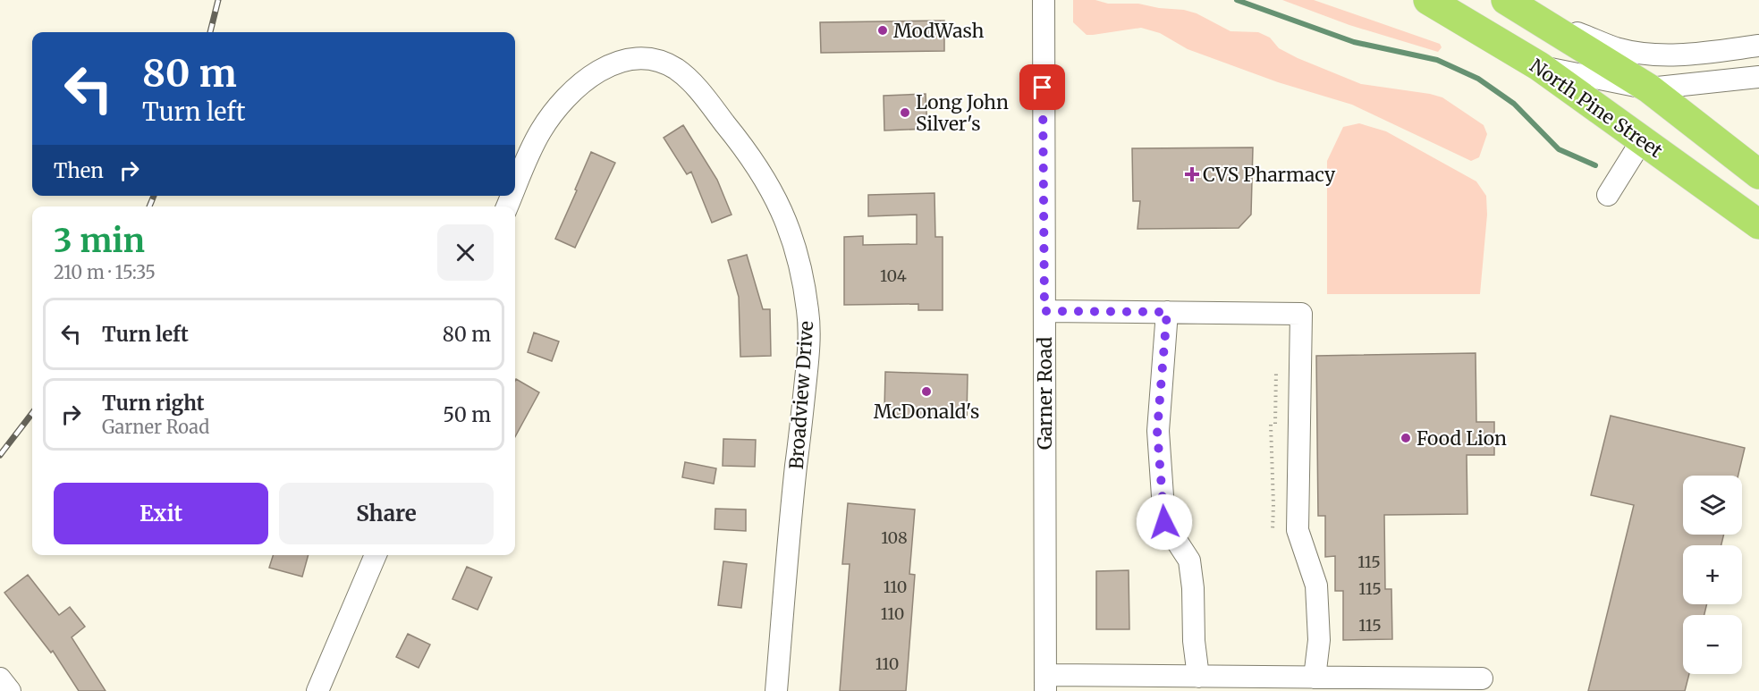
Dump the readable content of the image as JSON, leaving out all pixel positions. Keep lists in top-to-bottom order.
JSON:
{
  "streets": {
    "highway": ["North Pine Street"],
    "street": ["Garner Road", "Broadview Drive"]
  },
  "places": {
    "other": [
      "ModWash",
      "Long John Silver's",
      "McDonald's",
      "Food Lion"
    ],
    "health": ["CVS Pharmacy"]
  },
  "house_numbers": [
    "104",
    "108",
    "115",
    "110",
    "115",
    "110",
    "115",
    "110"
  ],
  "page": {
    "turn": ["80 m", "Turn left"],
    "then": "Then",
    "heading": ["3 min", "210 m · 15:35"],
    "list": [
      {
        "name": "Turn left",
        "value": "80 m"
      },
      {
        "name": "Turn right",
        "note": "Garner Road",
        "value": "50 m"
      }
    ],
    "buttons": ["Exit", "Share"],
    "map_buttons": ["+", "−"]
  }
}
